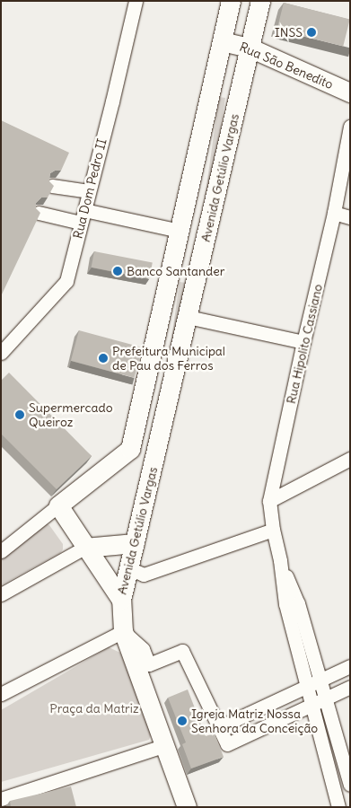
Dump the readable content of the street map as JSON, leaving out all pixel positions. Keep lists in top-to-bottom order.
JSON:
{
  "streets": {
    "main road": ["Rua São Benedito", "Avenida Getúlio Vargas"],
    "street": ["Rua Dom Pedro II", "Rua Hipolito Cassiano"]
  },
  "crossings": [
    ["Rua São Benedito", "Avenida Getúlio Vargas"]
  ],
  "parks": ["Praça da Matriz"],
  "places": [
    "INSS",
    "Banco Santander",
    "Prefeitura Municipal de Pau dos Ferros",
    "Supermercado Queiroz",
    "Igreja Matriz Nossa Senhora da Conceição"
  ]
}
